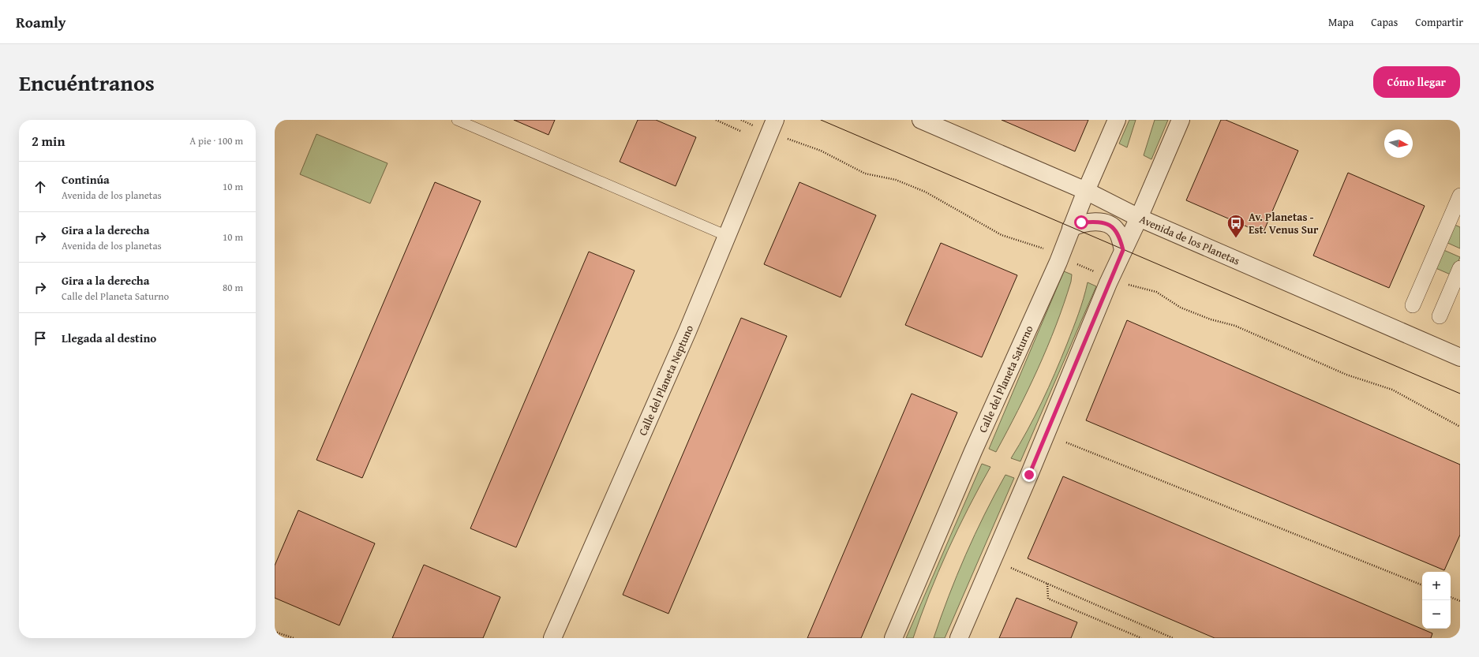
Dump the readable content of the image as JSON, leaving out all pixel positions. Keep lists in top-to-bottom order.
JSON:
{
  "streets": {
    "street": ["Avenida de los Planetas", "Calle del Planeta Saturno", "Calle del Planeta Neptuno"]
  },
  "crossings": [
    ["Avenida de los Planetas", "Calle del Planeta Saturno"]
  ],
  "places": {
    "bus stop": ["Av. Planetas - Est. Venus Sur"]
  },
  "north": "right",
  "page": {
    "header": "Roamly",
    "nav": ["Mapa", "Capas", "Compartir"],
    "title": "Encuéntranos",
    "buttons": "Cómo llegar",
    "heading": ["2 min", "A pie · 100 m"],
    "list": [
      ["Continúa", "Avenida de los planetas", "10 m"],
      ["Gira a la derecha", "Avenida de los planetas", "10 m"],
      ["Gira a la derecha", "Calle del Planeta Saturno", "80 m"],
      "Llegada al destino"
    ],
    "map_buttons": ["+", "−"]
  }
}
